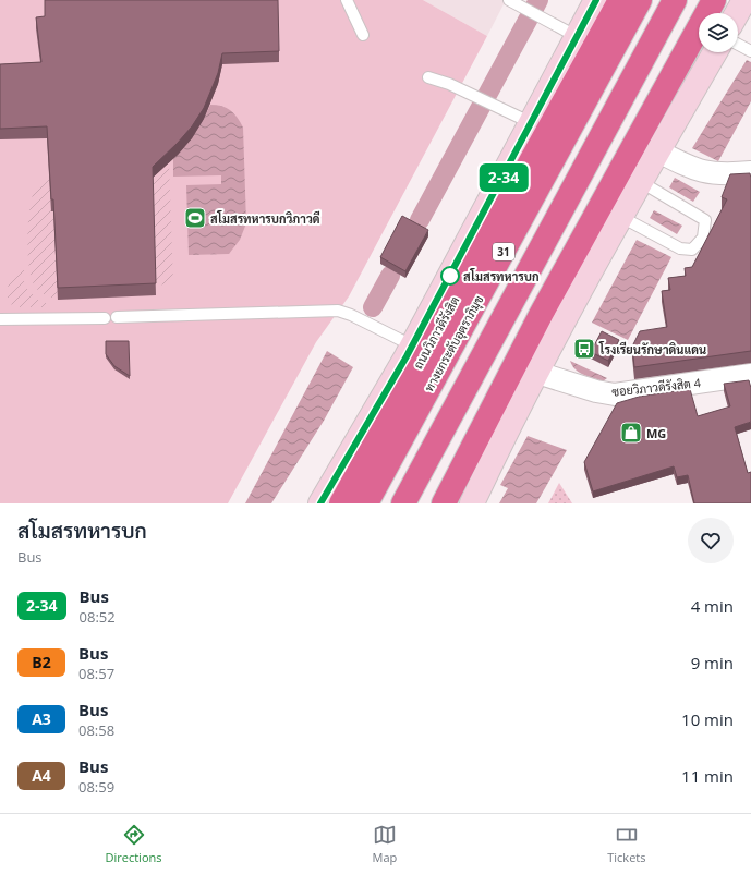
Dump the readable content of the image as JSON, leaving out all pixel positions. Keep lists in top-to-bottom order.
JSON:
{
  "streets": {
    "highway": ["31", "ถนนวิภาวดีรังสิต", "ทางยกระดับอุตราภิมุข"],
    "street": ["ซอยวิภาวดีรังสิต 4"]
  },
  "crossings": [
    ["ถนนวิภาวดีรังสิต", "ทางยกระดับอุตราภิมุข"]
  ],
  "places": {
    "sports": ["สโมสรทหารบกวิภาวดี"],
    "other": ["สโมสรทหารบก"],
    "bus stop": ["โรงเรียนรักษาดินแดน"],
    "shop": ["MG"]
  },
  "lines": ["bus line 2-34"],
  "page": {
    "on_map": "2-34",
    "heading": ["สโมสรทหารบก", "Bus"],
    "list": [
      {
        "mark": "2-34",
        "name": "Bus",
        "note": "08:52",
        "value": "4 min"
      },
      {
        "mark": "B2",
        "name": "Bus",
        "note": "08:57",
        "value": "9 min"
      },
      {
        "mark": "A3",
        "name": "Bus",
        "note": "08:58",
        "value": "10 min"
      },
      {
        "mark": "A4",
        "name": "Bus",
        "note": "08:59",
        "value": "11 min"
      }
    ],
    "tabs": ["Directions", "Map", "Tickets"]
  }
}
